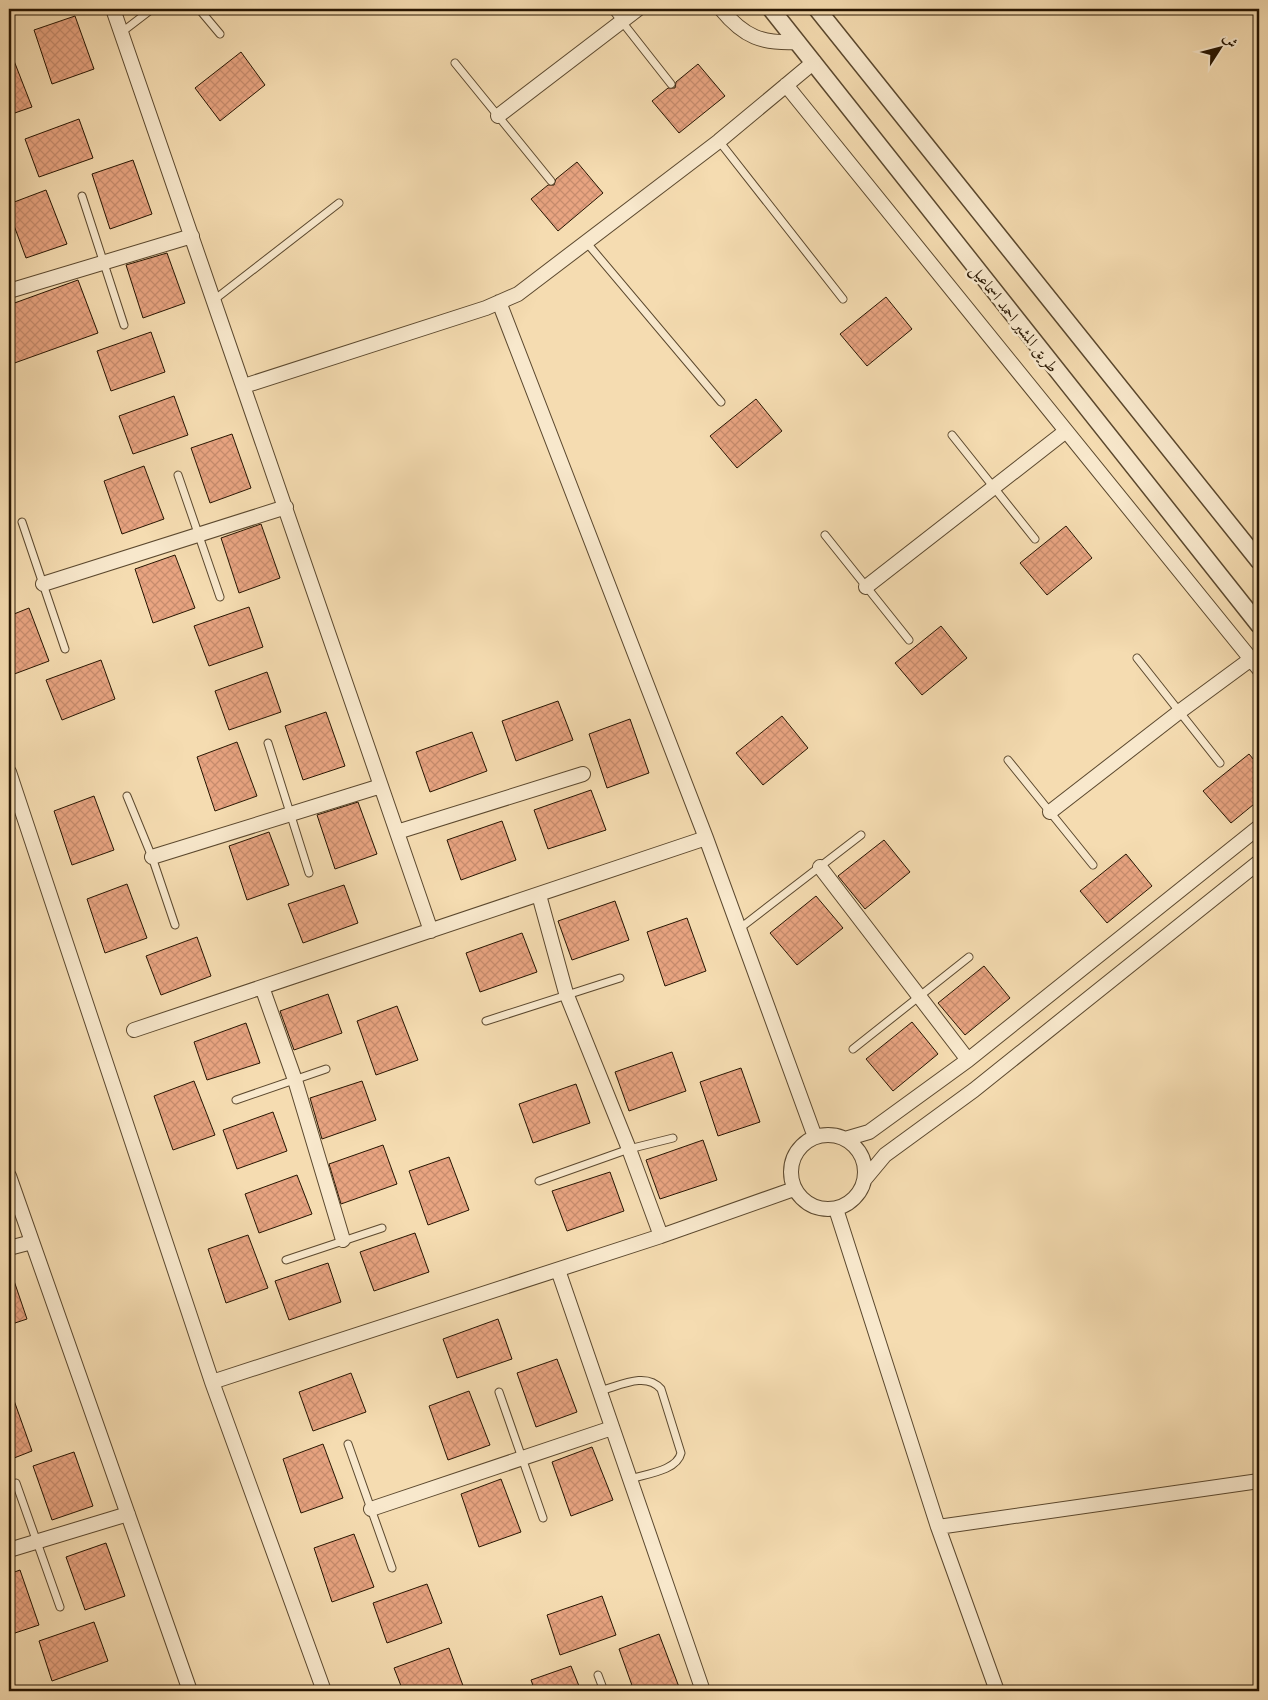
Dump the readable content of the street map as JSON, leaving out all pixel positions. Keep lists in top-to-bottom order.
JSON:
{
  "streets": {
    "street": ["طريق المشير احمد اسماعيل"]
  },
  "north": "top right"
}
